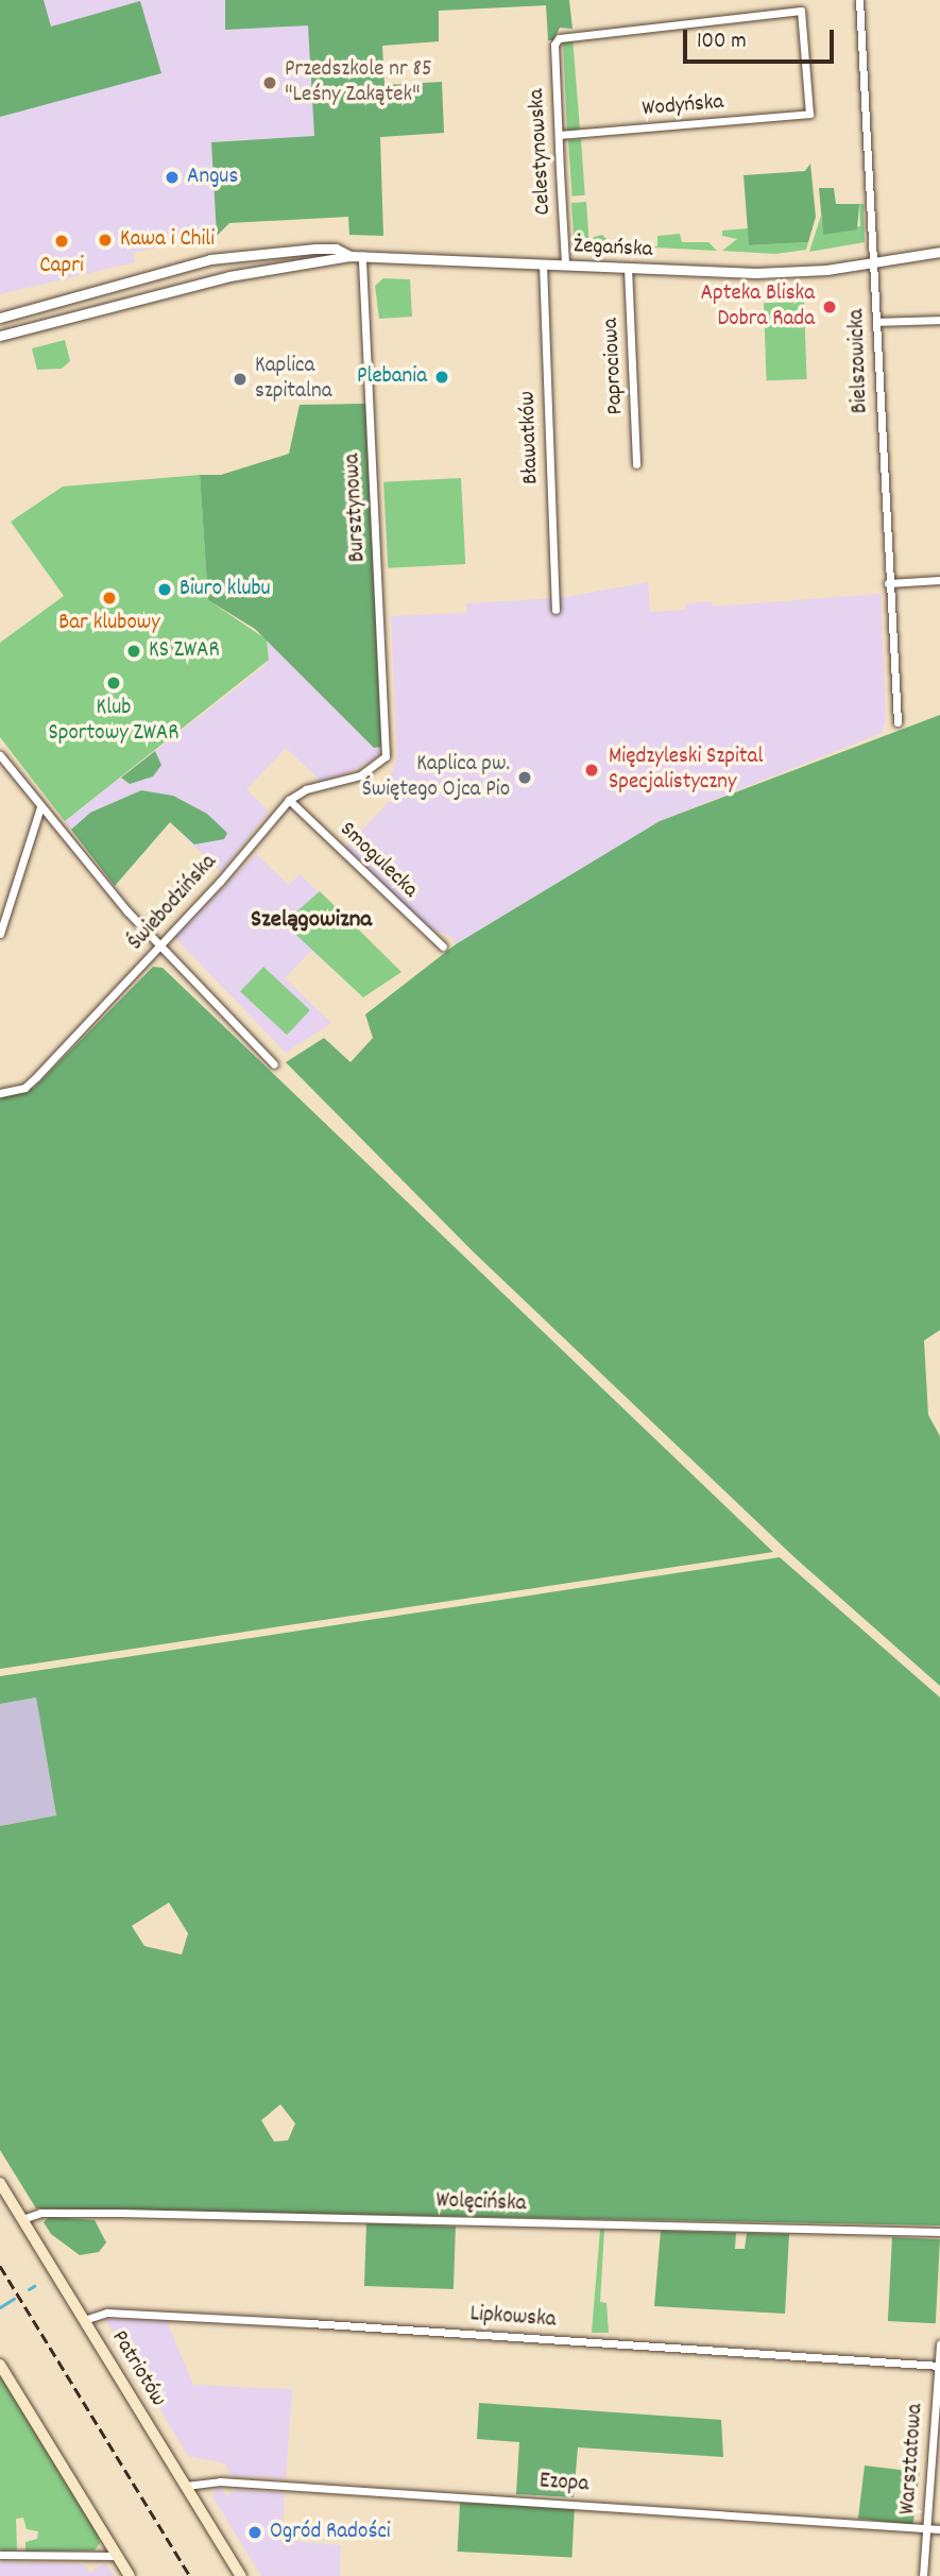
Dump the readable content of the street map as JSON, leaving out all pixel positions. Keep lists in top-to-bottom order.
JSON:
{
  "streets": {
    "main road": ["Patriotów"],
    "street": [
      "Wodyńska",
      "Celestynowska",
      "Żegańska",
      "Bielszowicka",
      "Paprociowa",
      "Bławatków",
      "Bursztynowa",
      "Smogulecka",
      "Świebodzińska",
      "Wolęcińska",
      "Lipkowska",
      "Warsztatowa",
      "Ezopa"
    ]
  },
  "crossings": [
    ["Wodyńska", "Celestynowska"],
    ["Celestynowska", "Żegańska"],
    ["Żegańska", "Bielszowicka"],
    ["Żegańska", "Paprociowa"],
    ["Żegańska", "Bławatków"],
    ["Żegańska", "Bursztynowa"],
    ["Bursztynowa", "Świebodzińska"],
    ["Smogulecka", "Świebodzińska"],
    ["Wolęcińska", "Patriotów"],
    ["Lipkowska", "Patriotów"],
    ["Lipkowska", "Warsztatowa"],
    ["Patriotów", "Ezopa"],
    ["Warsztatowa", "Ezopa"]
  ],
  "districts": ["Szelągowizna"],
  "places": [
    "Przedszkole nr 85 \"Leśny Zakątek\"",
    "Angus",
    "Kawa i Chili",
    "Capri",
    "Apteka Bliska Dobra Rada",
    "Plebania",
    "Kaplica szpitalna",
    "Biuro klubu",
    "Bar klubowy",
    "KS ZWAR",
    "Klub Sportowy ZWAR",
    "Międzyleski Szpital Specjalistyczny",
    "Kaplica pw. Świętego Ojca Pio",
    "Ogród Radości"
  ],
  "scale_bar": "100 m"
}
